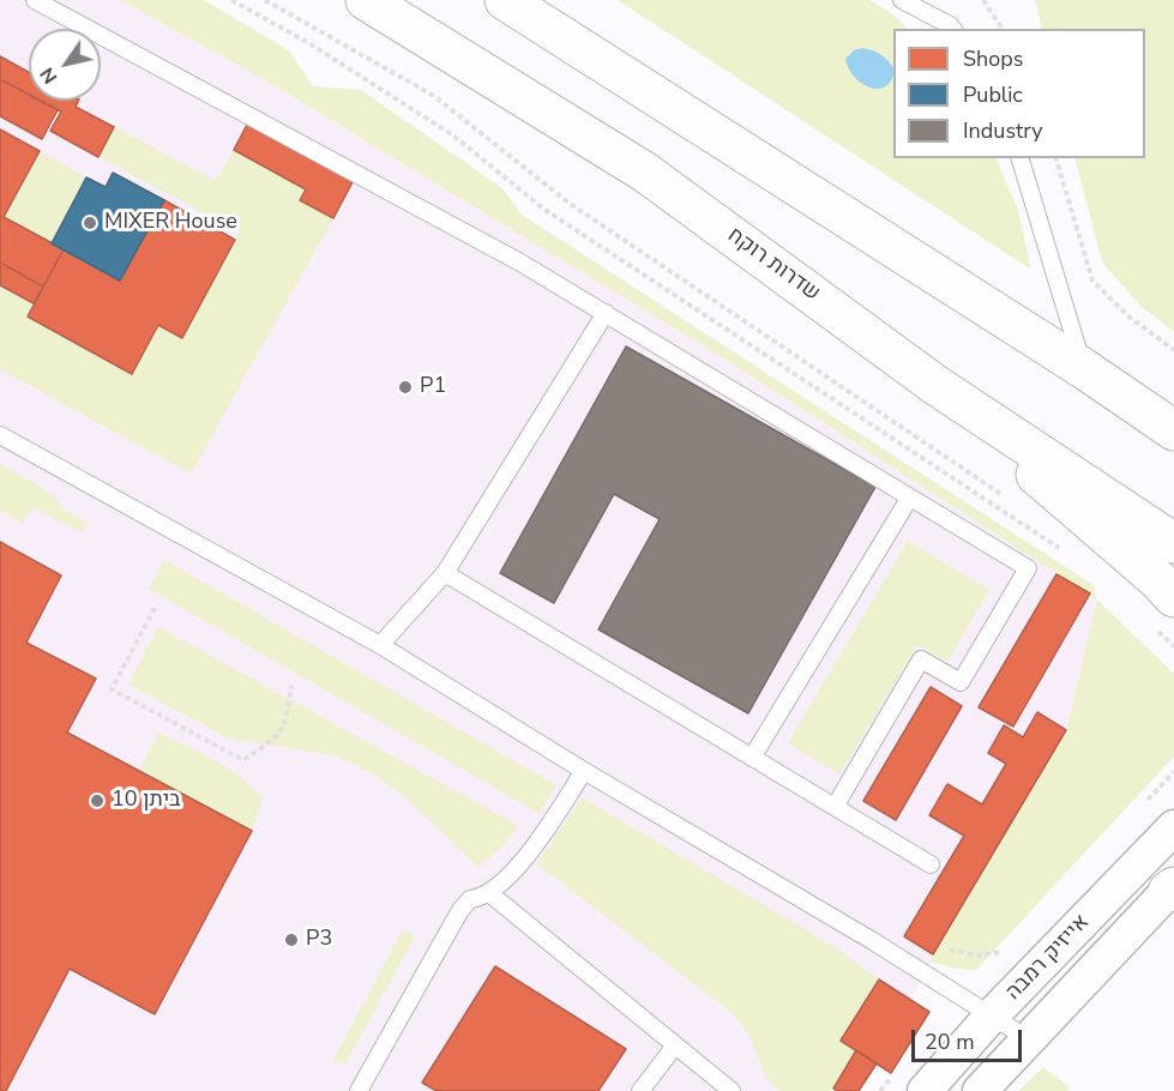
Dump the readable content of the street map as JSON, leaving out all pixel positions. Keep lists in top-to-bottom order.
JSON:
{
  "streets": {
    "main road": ["שדרות רוקח"],
    "street": ["אייזיק רמבה"]
  },
  "places": [
    "MIXER House",
    "P1",
    "ביתן 10",
    "P3"
  ],
  "legend": ["Shops", "Public", "Industry"],
  "scale_bar": "20 m",
  "north": "bottom left"
}
